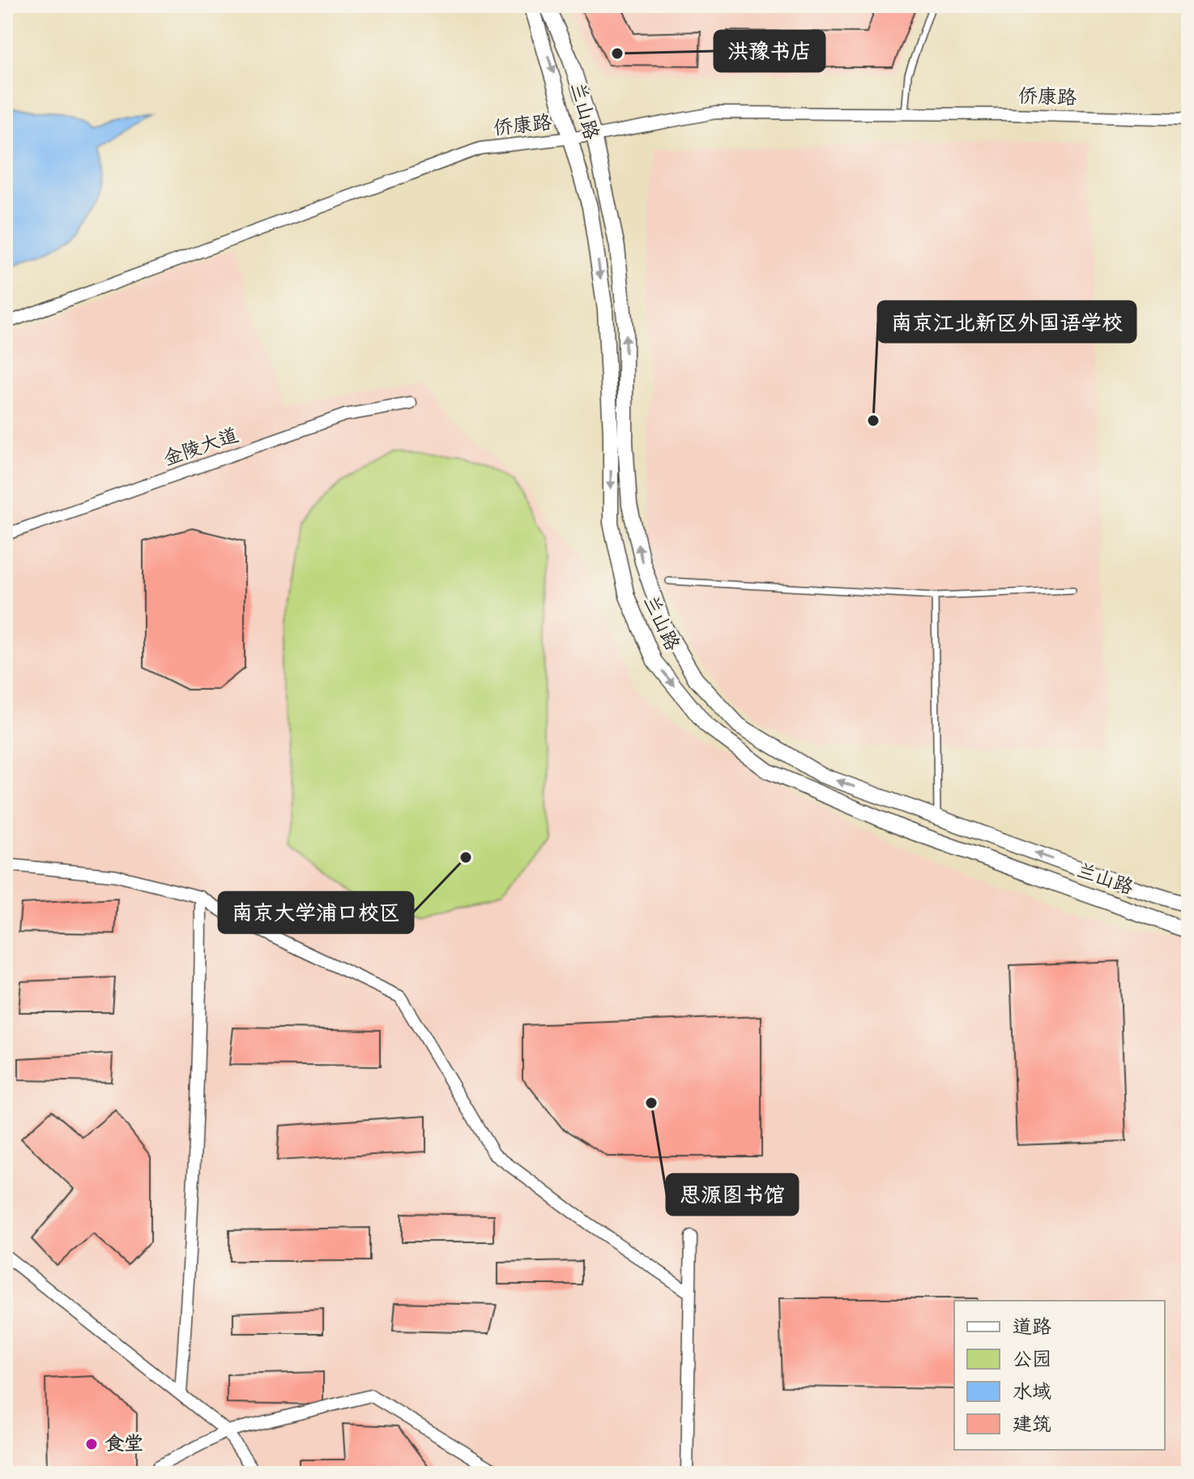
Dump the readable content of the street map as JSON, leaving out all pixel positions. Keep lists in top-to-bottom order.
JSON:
{
  "streets": {
    "street": ["侨康路", "兰山路", "金陵大道"]
  },
  "crossings": [
    ["侨康路", "兰山路"]
  ],
  "places": [
    "洪豫书店",
    "南京江北新区外国语学校",
    "南京大学浦口校区",
    "思源图书馆",
    "食堂"
  ],
  "legend": [
    "道路",
    "公园",
    "水域",
    "建筑"
  ]
}
